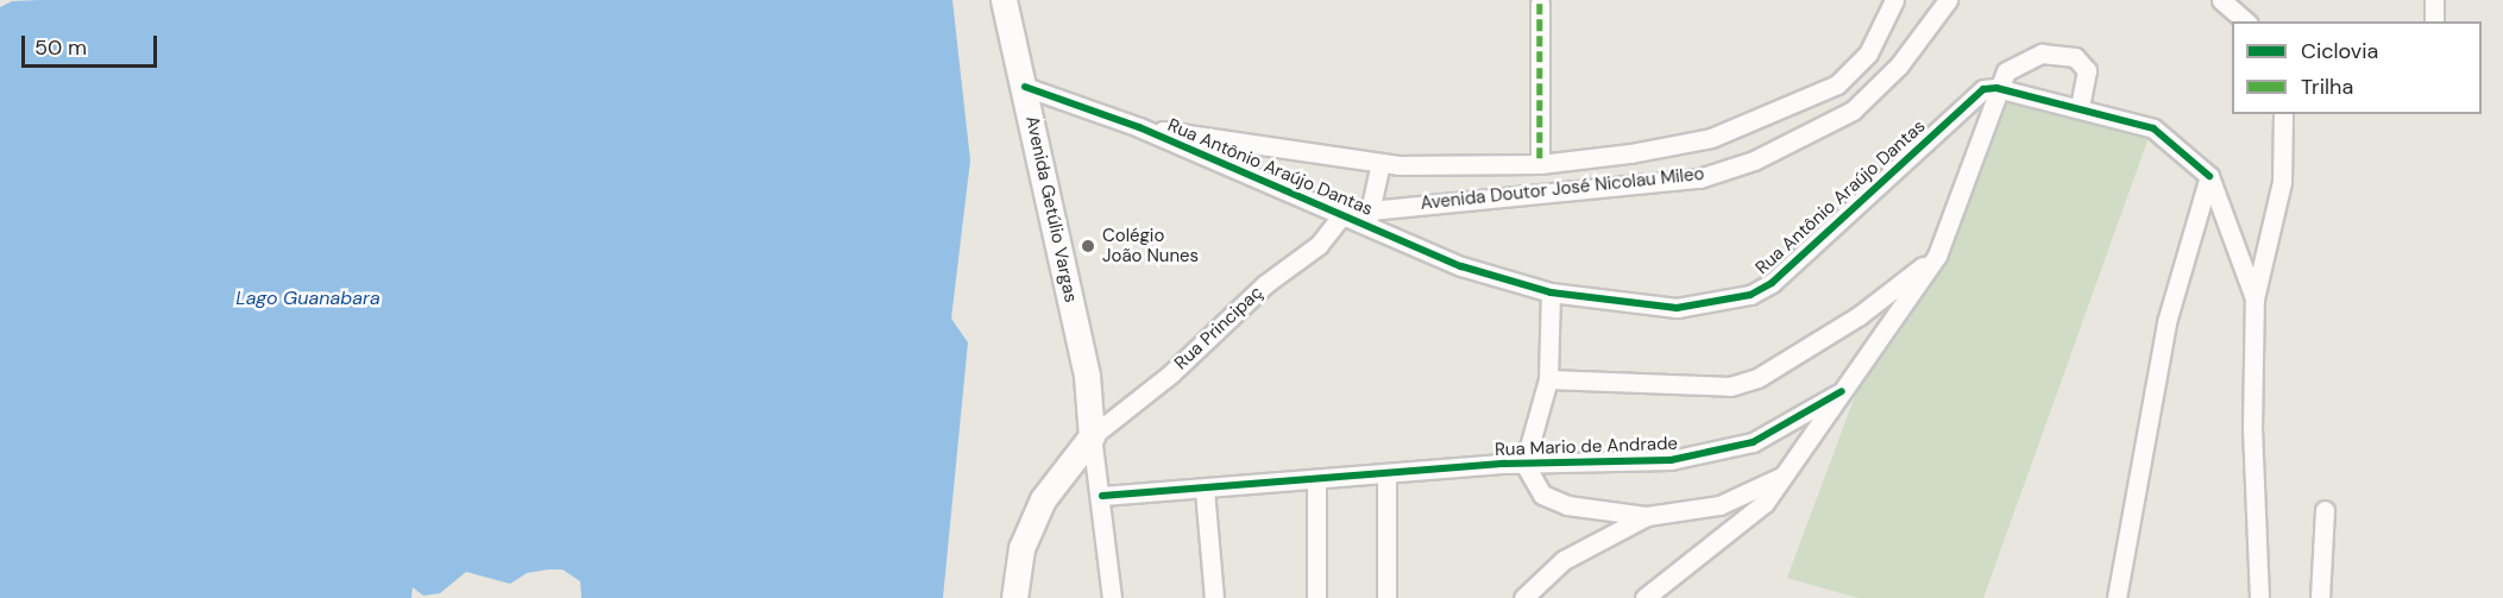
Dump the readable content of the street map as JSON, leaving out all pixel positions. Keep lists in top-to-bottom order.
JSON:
{
  "streets": {
    "main road": ["Avenida Getúlio Vargas"],
    "street": [
      "Rua Antônio Araújo Dantas",
      "Avenida Doutor José Nicolau Mileo",
      "Rua Principaç",
      "Rua Mario de Andrade"
    ]
  },
  "crossings": [
    ["Rua Antônio Araújo Dantas", "Avenida Doutor José Nicolau Mileo"],
    ["Rua Antônio Araújo Dantas", "Avenida Getúlio Vargas"],
    ["Rua Antônio Araújo Dantas", "Rua Principaç"],
    ["Avenida Getúlio Vargas", "Rua Principaç"]
  ],
  "water": ["Lago Guanabara"],
  "places": ["Colégio João Nunes"],
  "legend": ["Ciclovia", "Trilha"],
  "scale_bar": "50 m"
}
